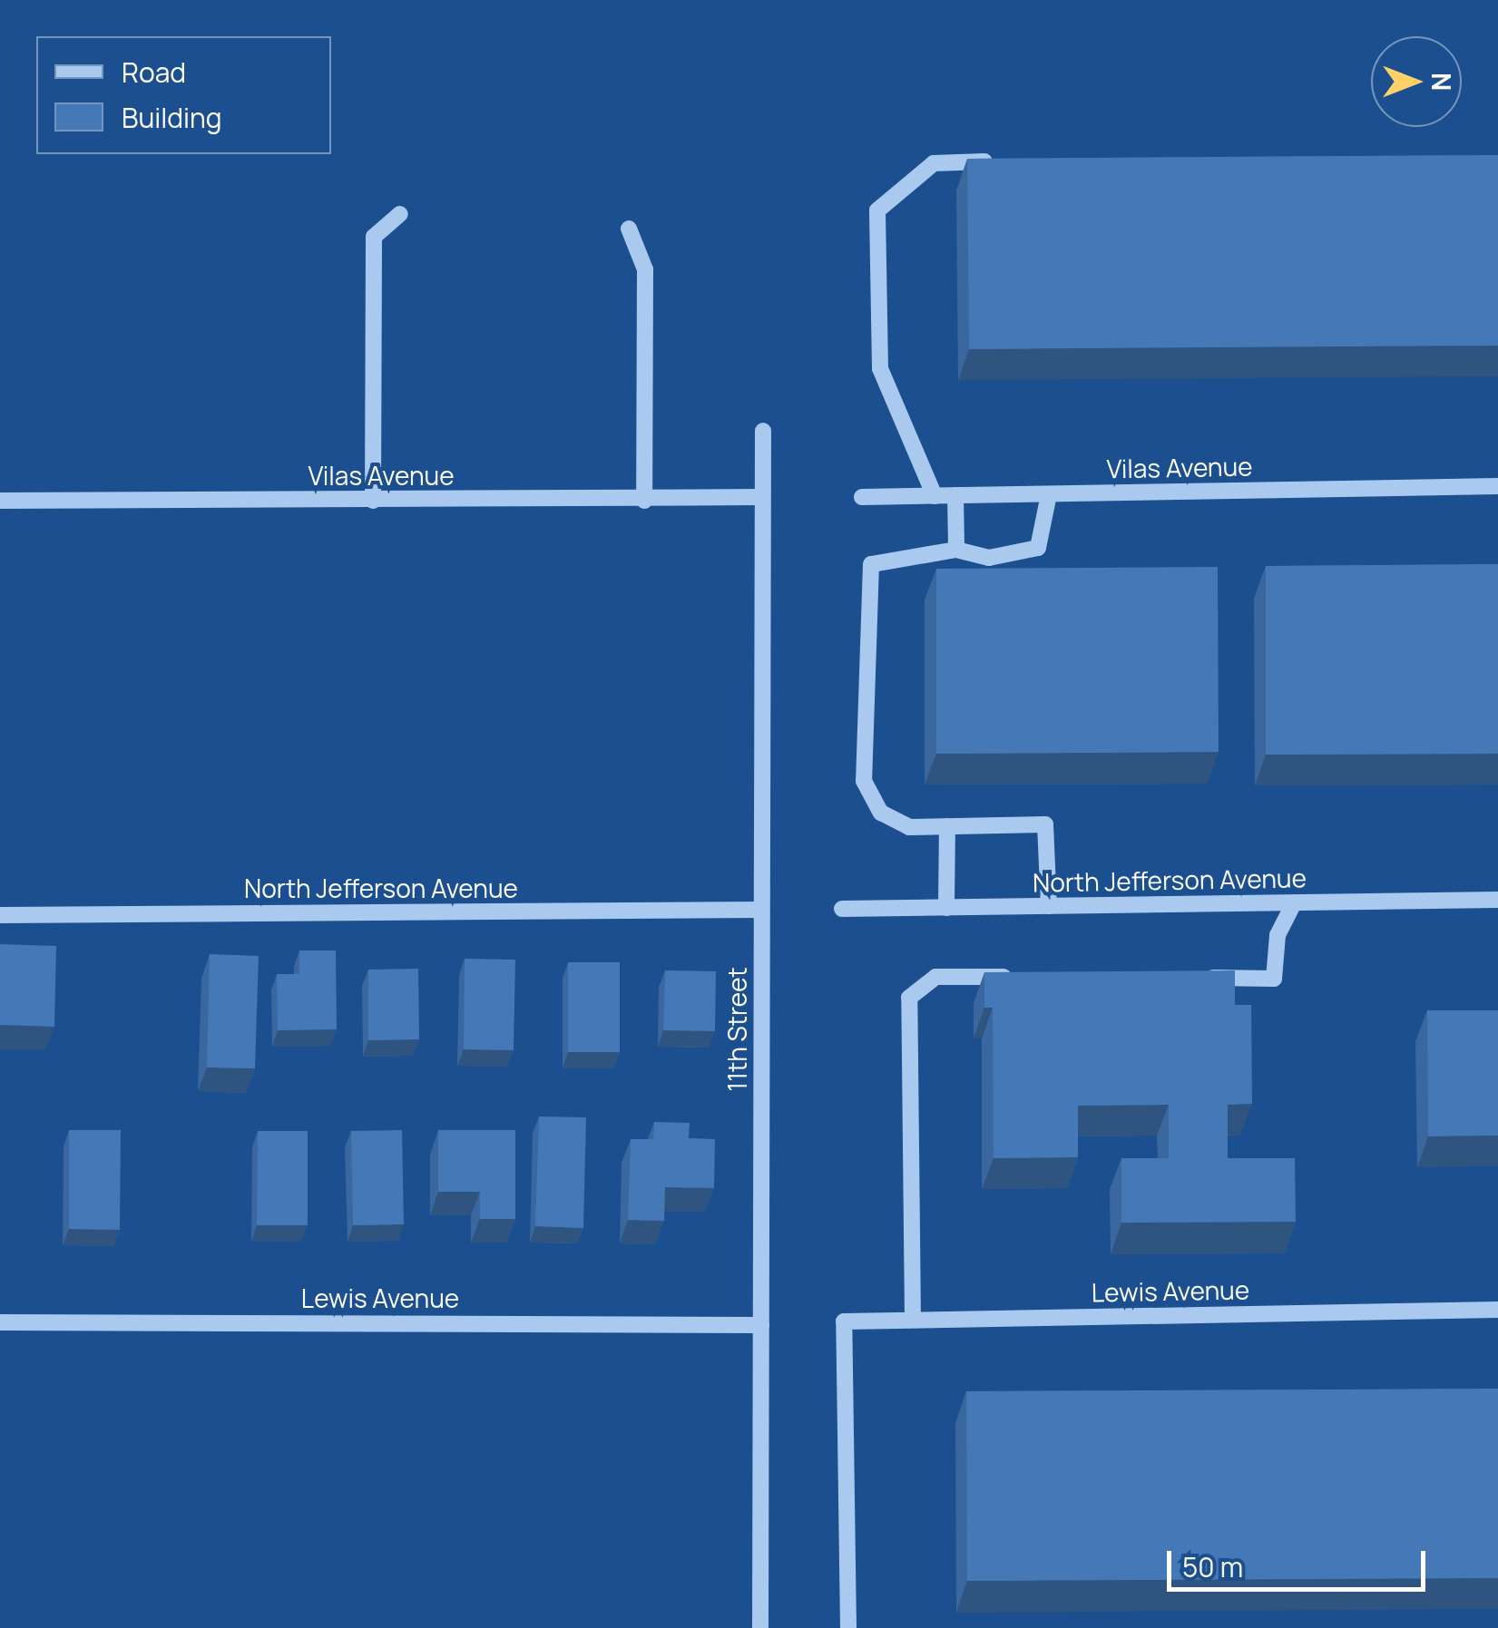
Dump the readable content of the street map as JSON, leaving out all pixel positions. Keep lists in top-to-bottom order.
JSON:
{
  "streets": {
    "street": [
      "Vilas Avenue",
      "North Jefferson Avenue",
      "11th Street",
      "Lewis Avenue"
    ]
  },
  "crossings": [
    ["Vilas Avenue", "11th Street"],
    ["North Jefferson Avenue", "11th Street"],
    ["11th Street", "Lewis Avenue"]
  ],
  "legend": ["Road", "Building"],
  "scale_bar": "50 m",
  "north": "right"
}
